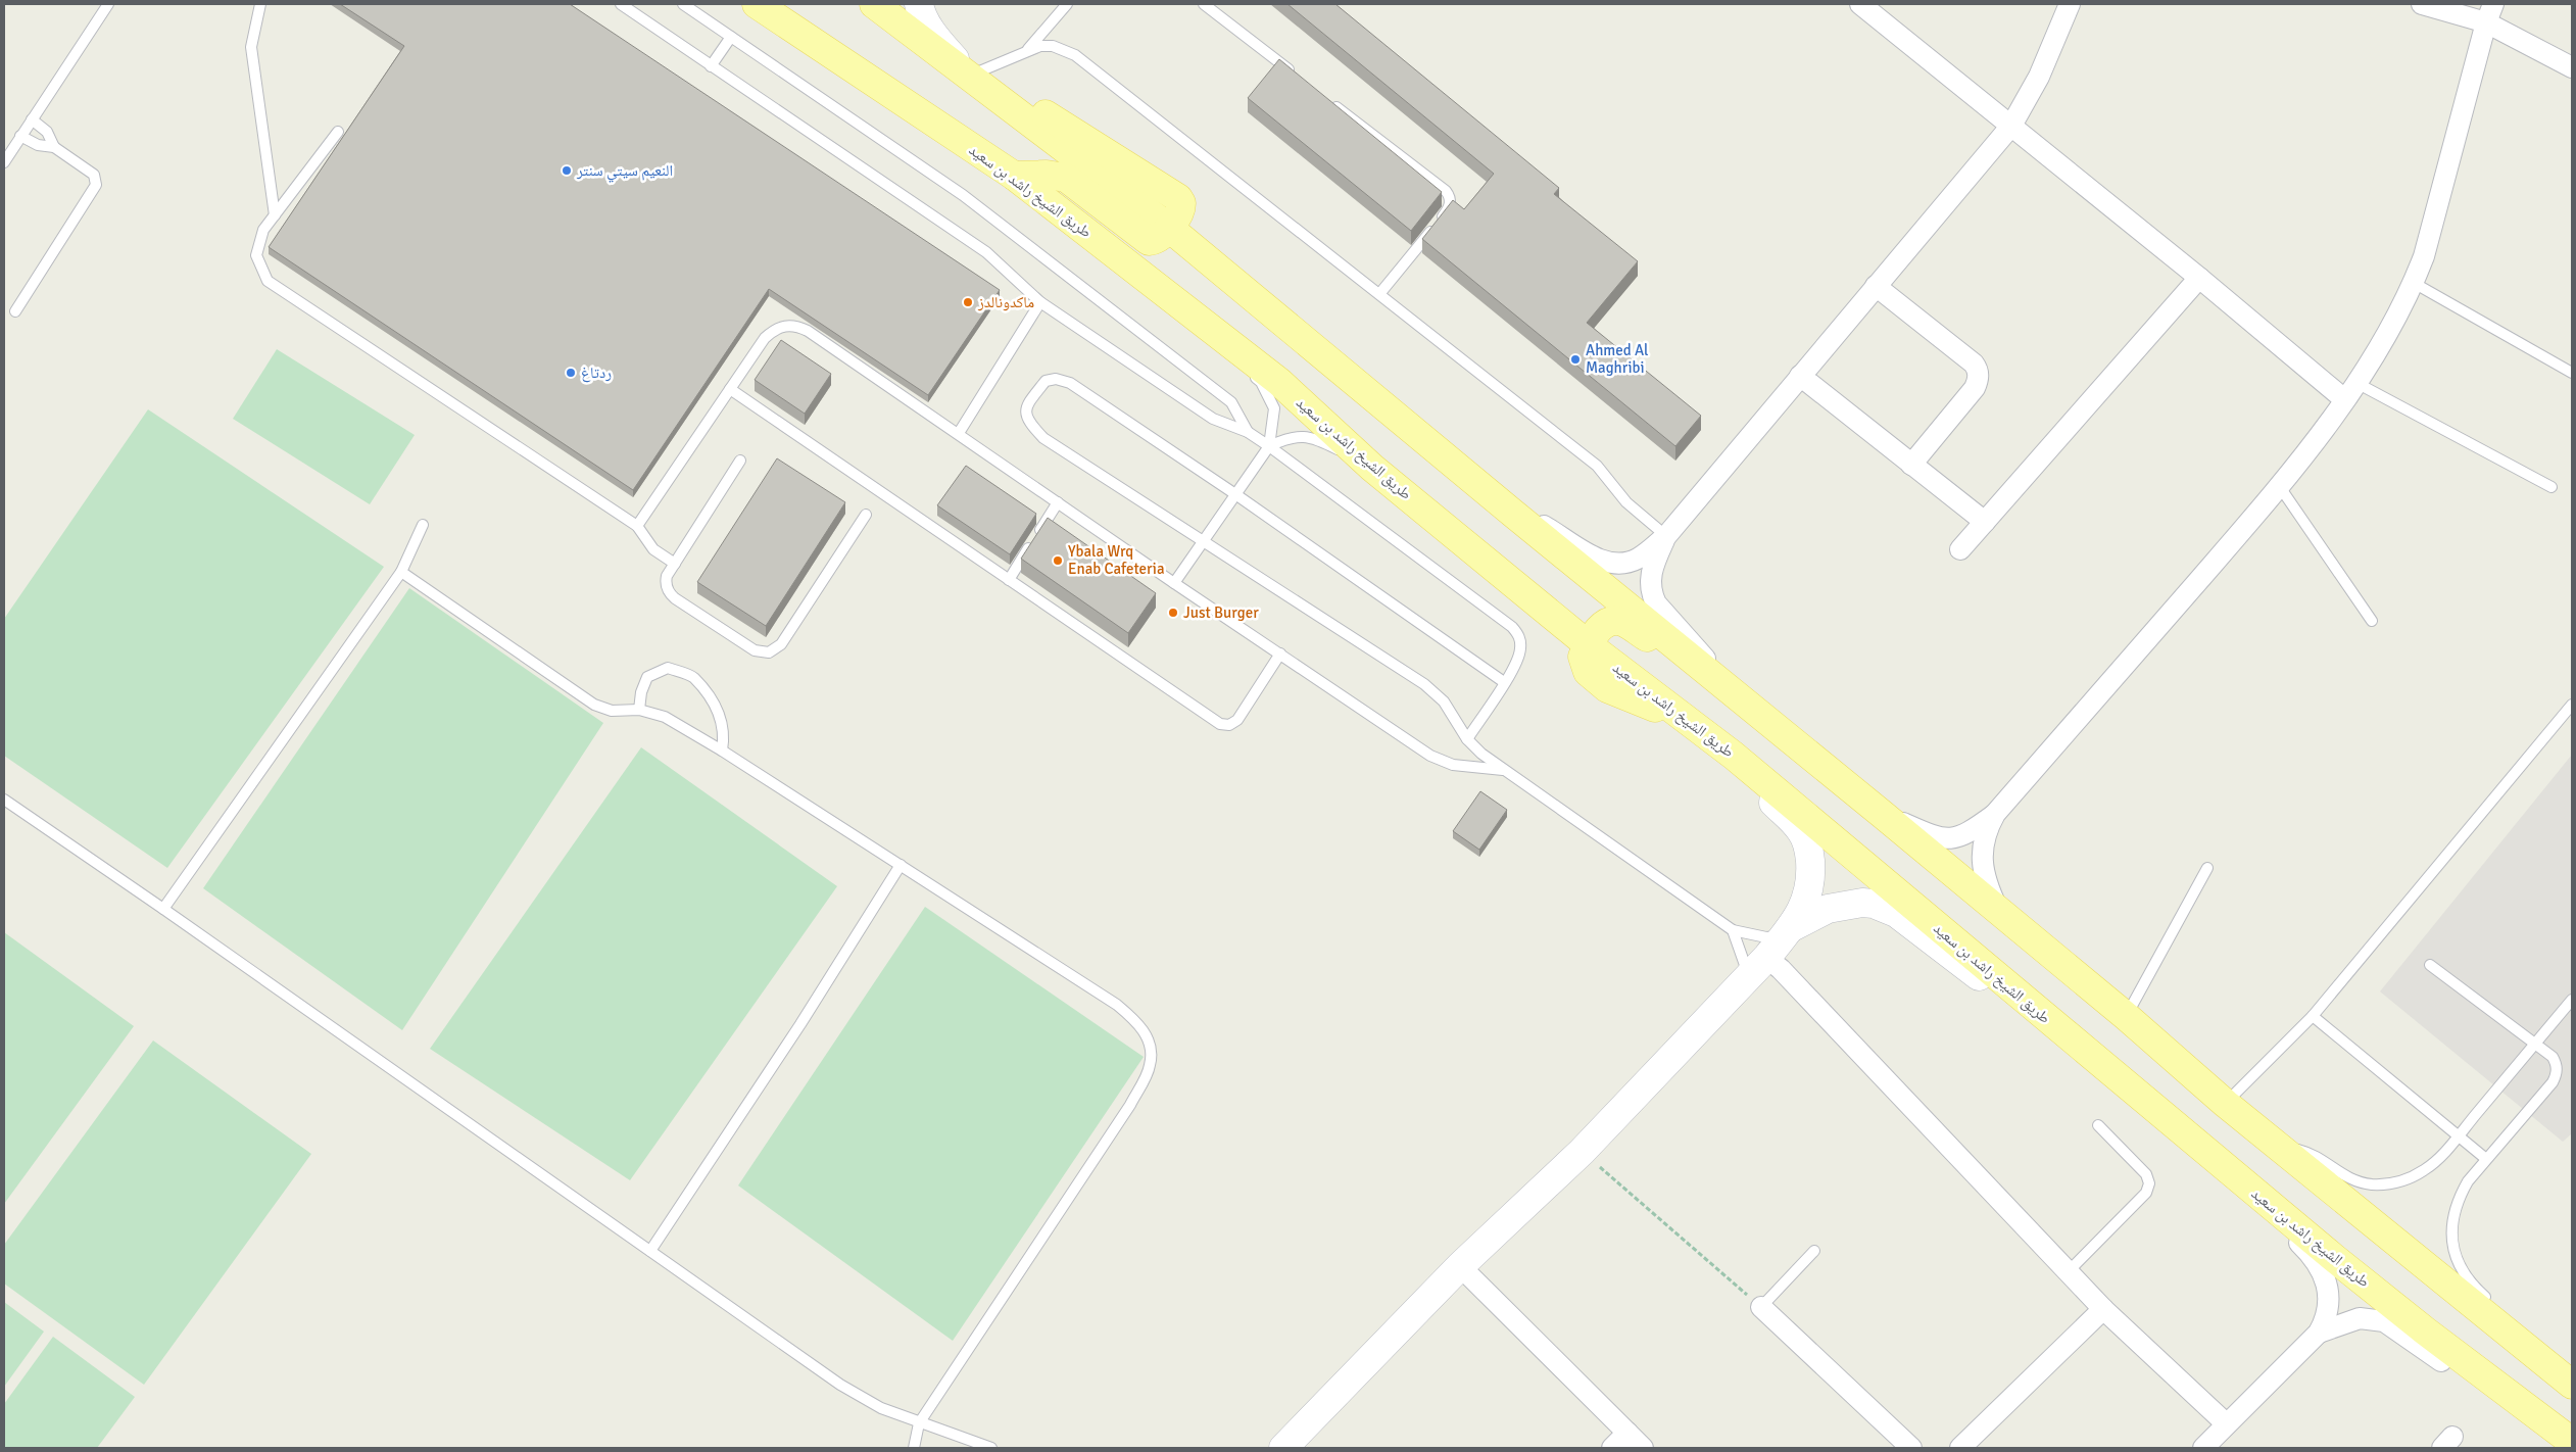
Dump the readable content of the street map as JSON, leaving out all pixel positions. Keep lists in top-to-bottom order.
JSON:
{
  "streets": {
    "main road": ["طريق الشيخ راشد بن سعيد"]
  },
  "places": [
    "النعيم سيتي سنتر",
    "ماكدونالدز",
    "Ahmed Al Maghribi",
    "ردتاغ",
    "Ybala Wrq Enab Cafeteria",
    "Just Burger"
  ]
}
